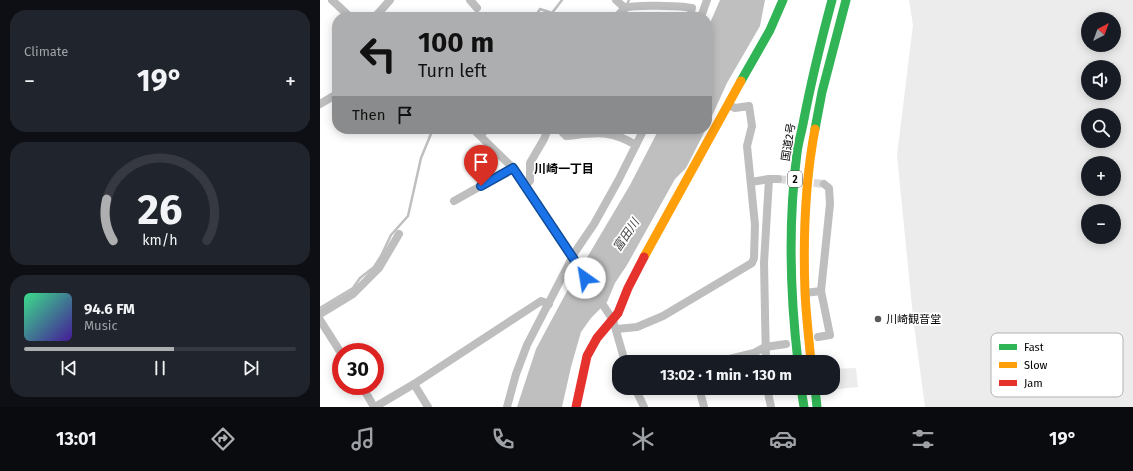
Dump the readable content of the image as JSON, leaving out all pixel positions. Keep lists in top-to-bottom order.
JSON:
{
  "streets": {
    "main road": ["国道2号", "2"]
  },
  "districts": ["川崎一丁目"],
  "water": ["富田川"],
  "places": ["川崎観音堂"],
  "legend": ["Fast", "Slow", "Jam"],
  "north": "top right",
  "page": {
    "tile": "Climate",
    "map_buttons": ["+", "−"],
    "turn": ["100 m", "Turn left"],
    "heat": ["−", "19°", "+"],
    "then": "Then",
    "song": ["94.6 FM", "Music"],
    "limit": "30",
    "trip": "13:02 · 1 min · 130 m",
    "tabs": ["13:01", "19°"],
    "gauge": ["26", "km/h"]
  }
}
